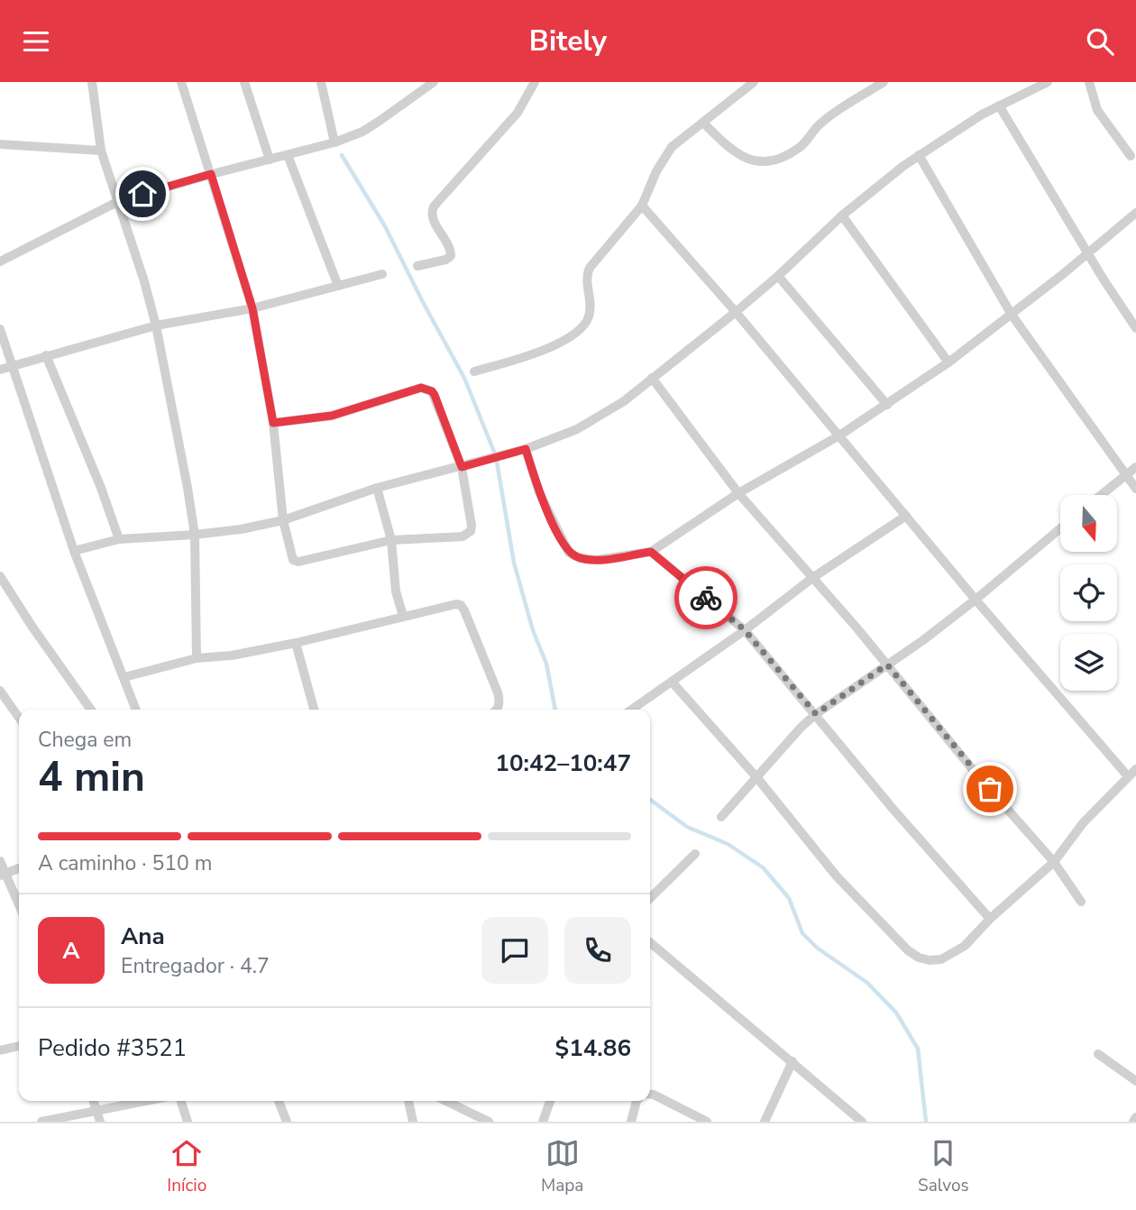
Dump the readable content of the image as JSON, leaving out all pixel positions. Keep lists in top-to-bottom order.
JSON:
{
  "north": "bottom",
  "page": {
    "header": "Bitely",
    "heading": ["4 min", "Chega em", "10:42–10:47"],
    "panel": [
      "Ana",
      "Entregador · 4.7",
      "Pedido #3521",
      "$14.86"
    ],
    "bar": "A caminho · 510 m",
    "round": "A",
    "tabs": ["Início", "Mapa", "Salvos"]
  }
}
